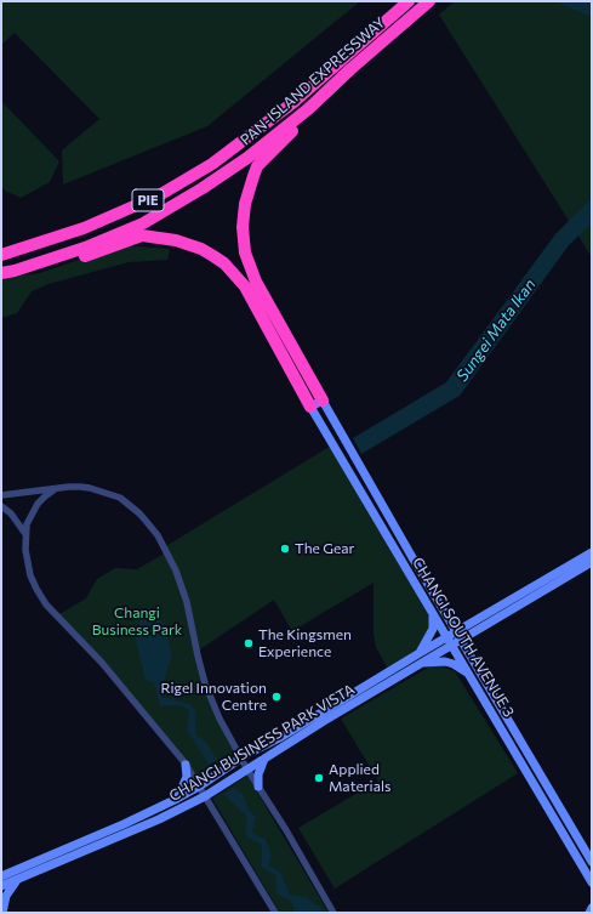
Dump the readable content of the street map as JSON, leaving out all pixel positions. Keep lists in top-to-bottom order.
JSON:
{
  "streets": {
    "highway": ["PAN-ISLAND EXPRESSWAY", "PIE"],
    "main road": ["CHANGI SOUTH AVENUE 3", "CHANGI BUSINESS PARK VISTA"]
  },
  "crossings": [
    ["PAN-ISLAND EXPRESSWAY", "PIE"],
    ["CHANGI SOUTH AVENUE 3", "CHANGI BUSINESS PARK VISTA"]
  ],
  "water": ["Sungei Mata Ikan"],
  "parks": ["Changi Business Park"],
  "places": [
    "The Gear",
    "The Kingsmen Experience",
    "Rigel Innovation Centre",
    "Applied Materials"
  ]
}
